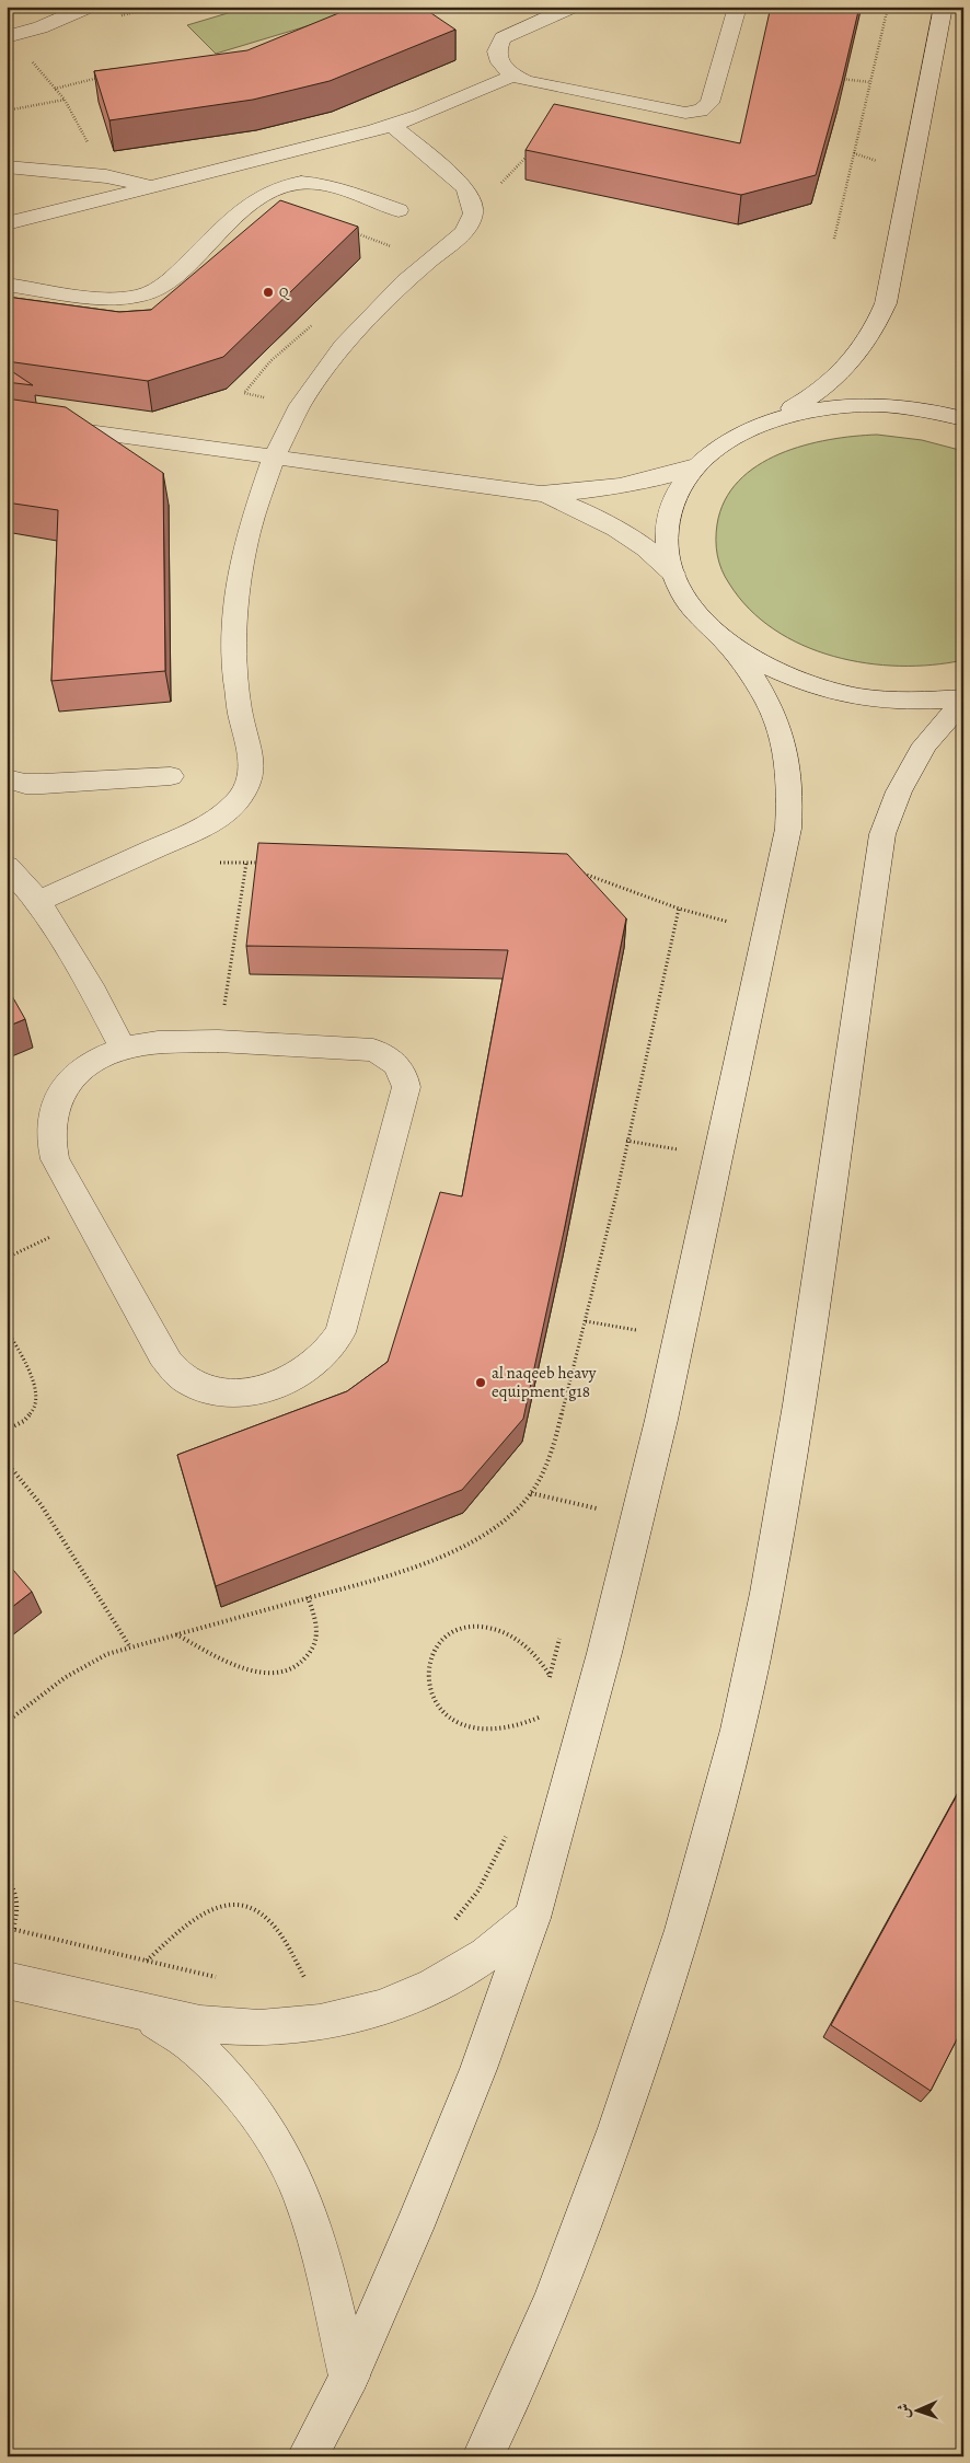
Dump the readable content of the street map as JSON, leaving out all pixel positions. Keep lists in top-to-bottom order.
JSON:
{
  "places": ["Q", "al naqeeb heavy equipment g18"],
  "north": "left"
}
